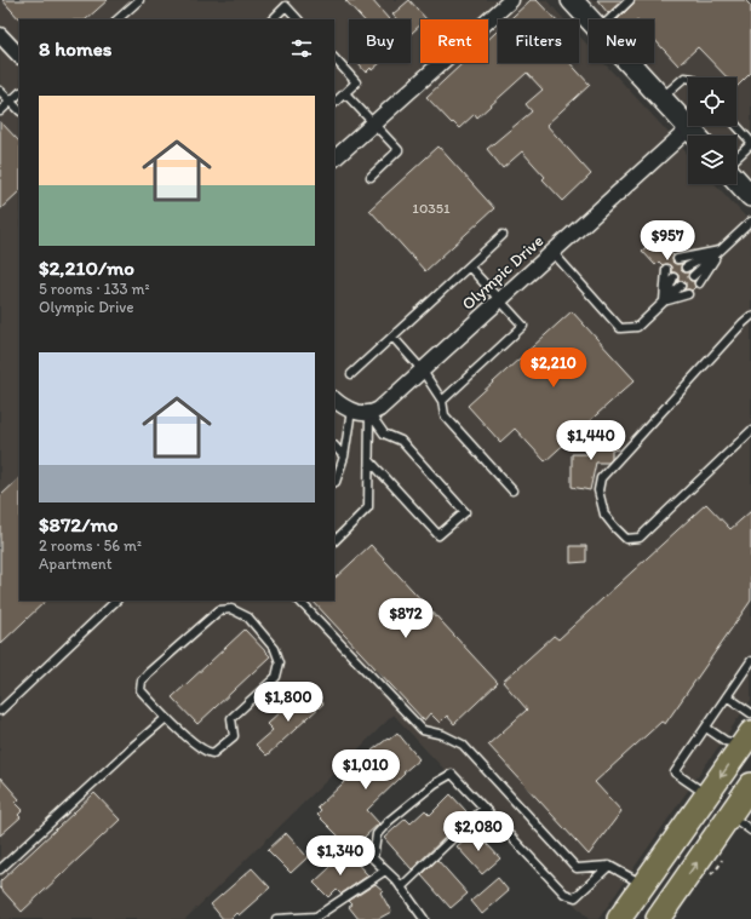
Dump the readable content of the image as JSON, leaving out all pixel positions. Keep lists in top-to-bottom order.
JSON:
{
  "streets": {
    "street": ["Olympic Drive"]
  },
  "house_numbers": ["10351"],
  "page": {
    "chip": [
      "Buy",
      "Rent",
      "Filters",
      "New"
    ],
    "heading": "8 homes",
    "list": [
      {
        "name": "$2,210/mo",
        "note": "5 rooms · 133 m² · Olympic Drive"
      },
      {
        "name": "$872/mo",
        "note": "2 rooms · 56 m² · Apartment"
      }
    ],
    "price": [
      "$957",
      "$2,210",
      "$1,440",
      "$872",
      "$1,800",
      "$1,010",
      "$2,080",
      "$1,340"
    ]
  }
}
